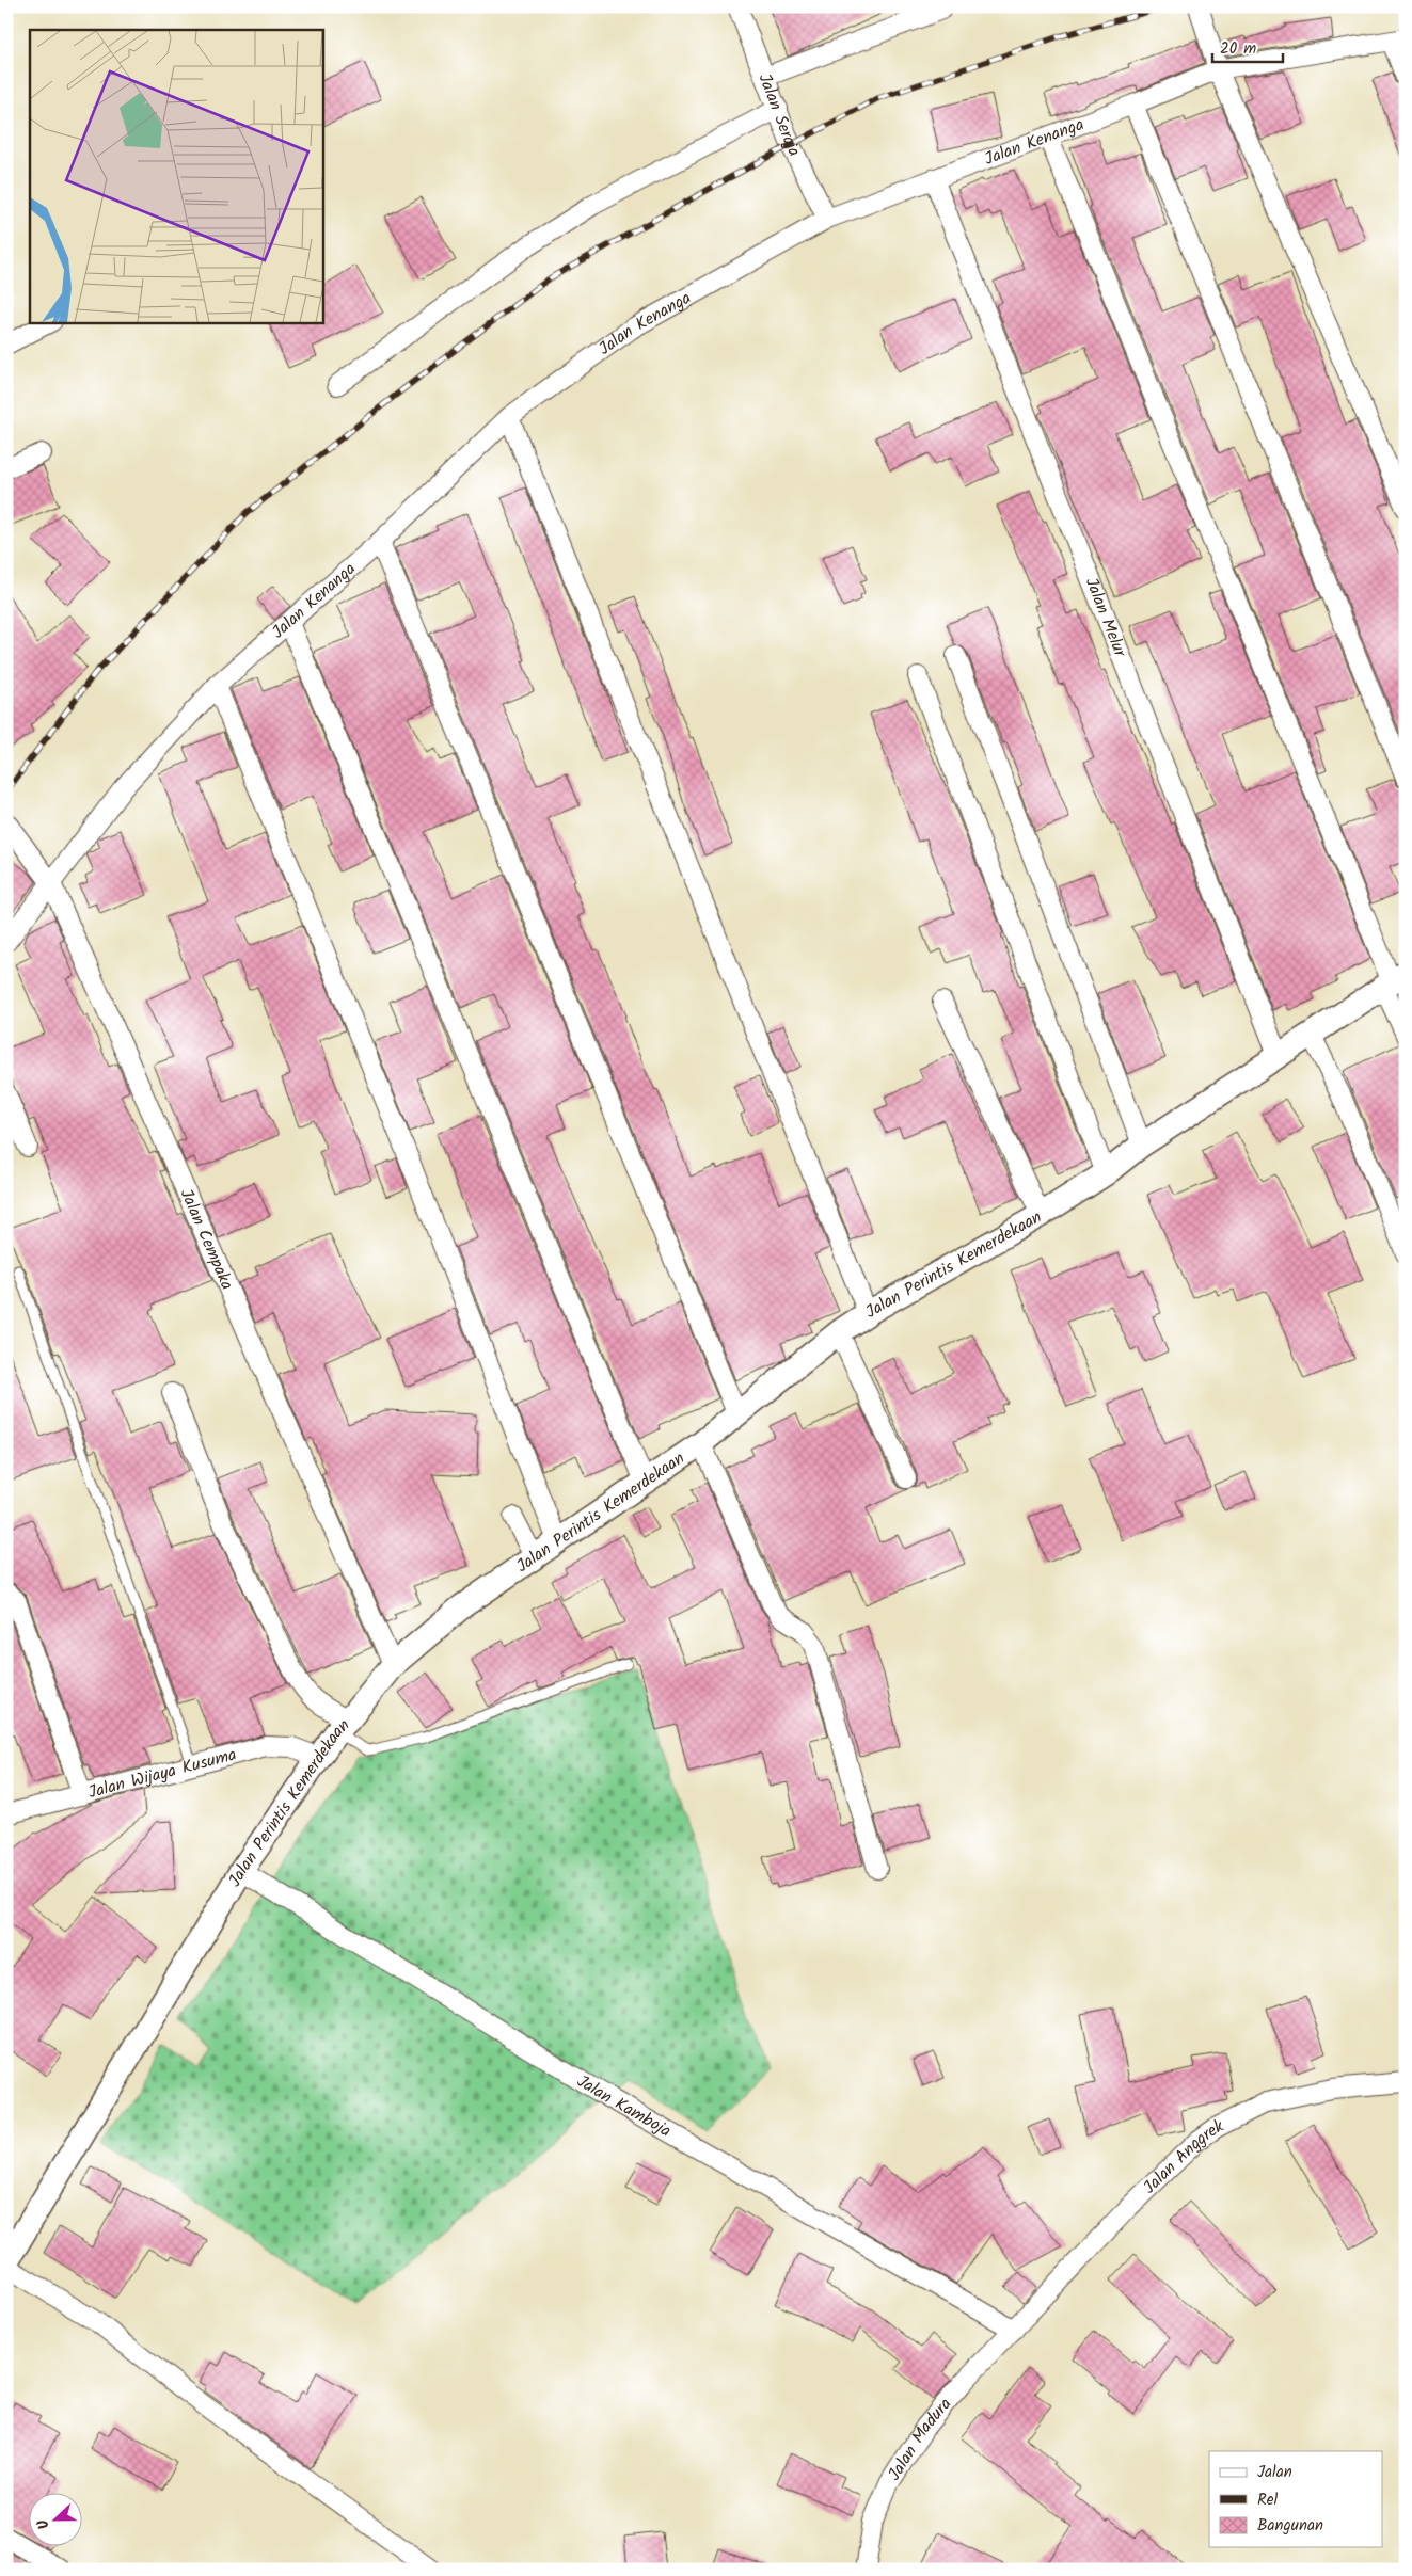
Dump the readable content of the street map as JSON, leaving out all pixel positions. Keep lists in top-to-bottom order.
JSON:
{
  "streets": {
    "street": [
      "Jalan Seroja",
      "Jalan Kenanga",
      "Jalan Melur",
      "Jalan Cempaka",
      "Jalan Perintis Kemerdekaan",
      "Jalan Wijaya Kusuma",
      "Jalan Kamboja",
      "Jalan Anggrek",
      "Jalan Madura"
    ]
  },
  "crossings": [
    ["Jalan Seroja", "Jalan Kenanga"],
    ["Jalan Kenanga", "Jalan Melur"],
    ["Jalan Kenanga", "Jalan Cempaka"],
    ["Jalan Melur", "Jalan Perintis Kemerdekaan"],
    ["Jalan Cempaka", "Jalan Perintis Kemerdekaan"],
    ["Jalan Perintis Kemerdekaan", "Jalan Wijaya Kusuma"],
    ["Jalan Perintis Kemerdekaan", "Jalan Kamboja"],
    ["Jalan Kamboja", "Jalan Anggrek"],
    ["Jalan Kamboja", "Jalan Madura"],
    ["Jalan Anggrek", "Jalan Madura"]
  ],
  "legend": ["Jalan", "Rel", "Bangunan"],
  "scale_bar": "20 m",
  "north": "left"
}
